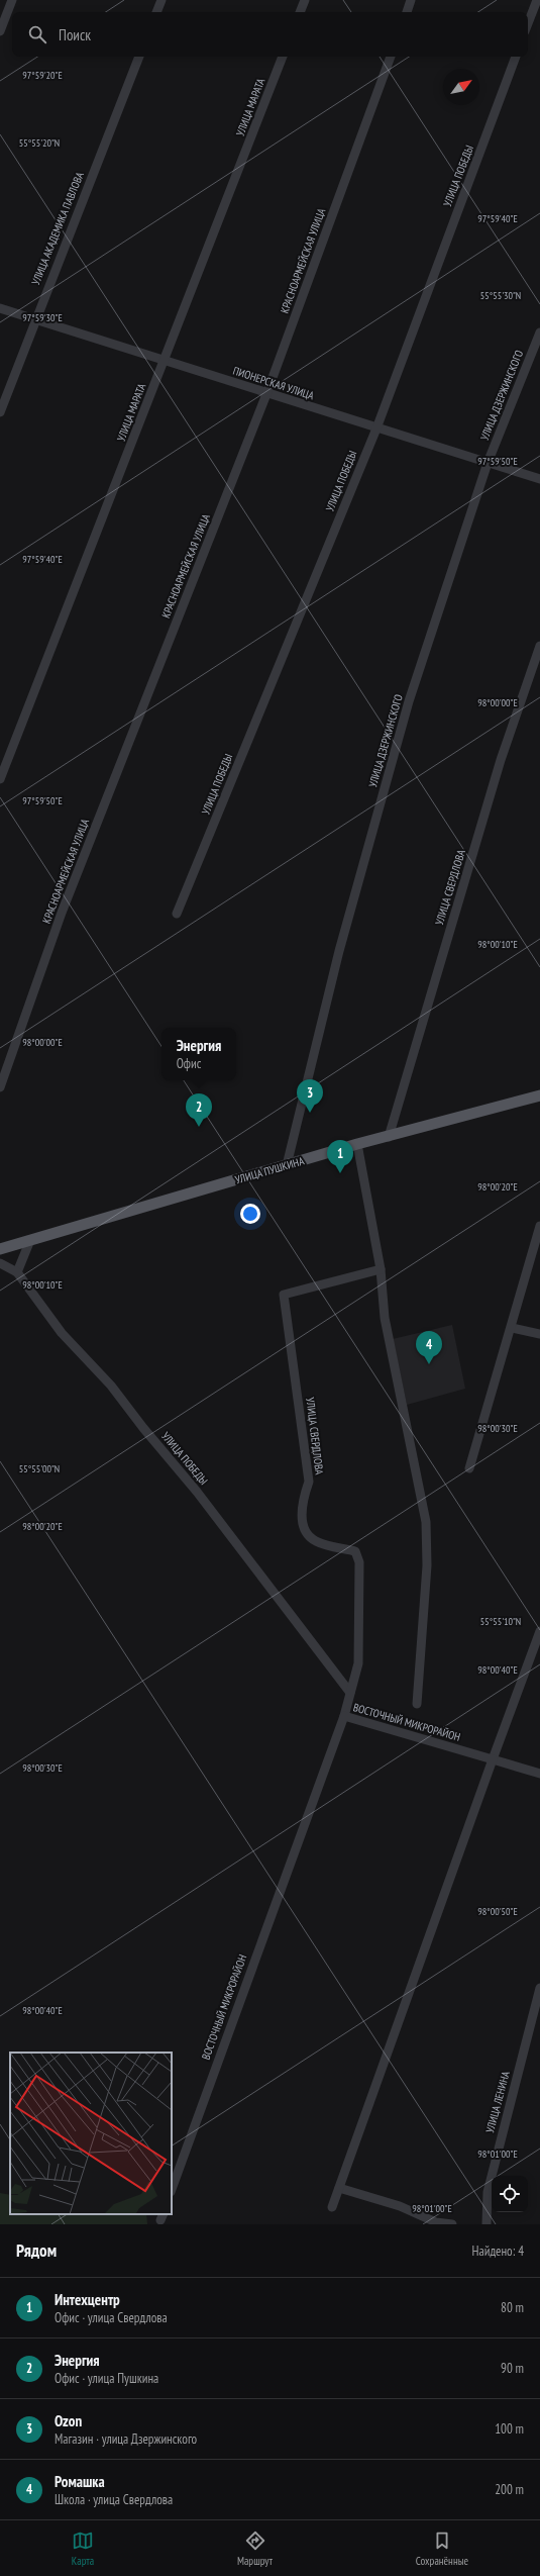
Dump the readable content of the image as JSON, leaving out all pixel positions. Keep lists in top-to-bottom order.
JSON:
{
  "streets": {
    "main road": ["УЛИЦА ПУШКИНА"],
    "street": [
      "УЛИЦА МАРАТА",
      "УЛИЦА ПОБЕДЫ",
      "УЛИЦА АКАДЕМИКА ПАВЛОВА",
      "КРАСНОАРМЕЙСКАЯ УЛИЦА",
      "ПИОНЕРСКАЯ УЛИЦА",
      "УЛИЦА ДЗЕРЖИНСКОГО",
      "УЛИЦА СВЕРДЛОВА",
      "ВОСТОЧНЫЙ МИКРОРАЙОН",
      "УЛИЦА ЛЕНИНА"
    ]
  },
  "crossings": [
    ["УЛИЦА МАРАТА", "ПИОНЕРСКАЯ УЛИЦА"],
    ["УЛИЦА ПОБЕДЫ", "ПИОНЕРСКАЯ УЛИЦА"],
    ["УЛИЦА ПОБЕДЫ", "УЛИЦА СВЕРДЛОВА"],
    ["УЛИЦА АКАДЕМИКА ПАВЛОВА", "ПИОНЕРСКАЯ УЛИЦА"],
    ["КРАСНОАРМЕЙСКАЯ УЛИЦА", "ПИОНЕРСКАЯ УЛИЦА"],
    ["ПИОНЕРСКАЯ УЛИЦА", "УЛИЦА ДЗЕРЖИНСКОГО"],
    ["УЛИЦА ДЗЕРЖИНСКОГО", "УЛИЦА ПУШКИНА"],
    ["УЛИЦА СВЕРДЛОВА", "УЛИЦА ПУШКИНА"],
    ["УЛИЦА СВЕРДЛОВА", "ВОСТОЧНЫЙ МИКРОРАЙОН"]
  ],
  "north": "top right",
  "page": {
    "search": "Поиск",
    "popup": ["Энергия", "Офис"],
    "pins": [
      "3",
      "2",
      "1",
      "4"
    ],
    "heading": ["Рядом", "Найдено: 4"],
    "list": [
      {
        "mark": "1",
        "name": "Интехцентр",
        "note": "Офис · улица Свердлова",
        "value": "80 m"
      },
      {
        "mark": "2",
        "name": "Энергия",
        "note": "Офис · улица Пушкина",
        "value": "90 m"
      },
      {
        "mark": "3",
        "name": "Ozon",
        "note": "Магазин · улица Дзержинского",
        "value": "100 m"
      },
      {
        "mark": "4",
        "name": "Ромашка",
        "note": "Школа · улица Свердлова",
        "value": "200 m"
      }
    ],
    "nav": ["Карта", "Маршрут", "Сохранённые"]
  },
  "coordinates": [
    "97°59'20\"E",
    "55°55'20\"N",
    "97°59'40\"E",
    "55°55'30\"N",
    "97°59'30\"E",
    "97°59'50\"E",
    "98°00'00\"E",
    "98°00'10\"E",
    "98°00'20\"E",
    "98°00'30\"E",
    "55°55'00\"N",
    "55°55'10\"N",
    "98°00'40\"E",
    "98°00'50\"E",
    "98°01'00\"E"
  ]
}
